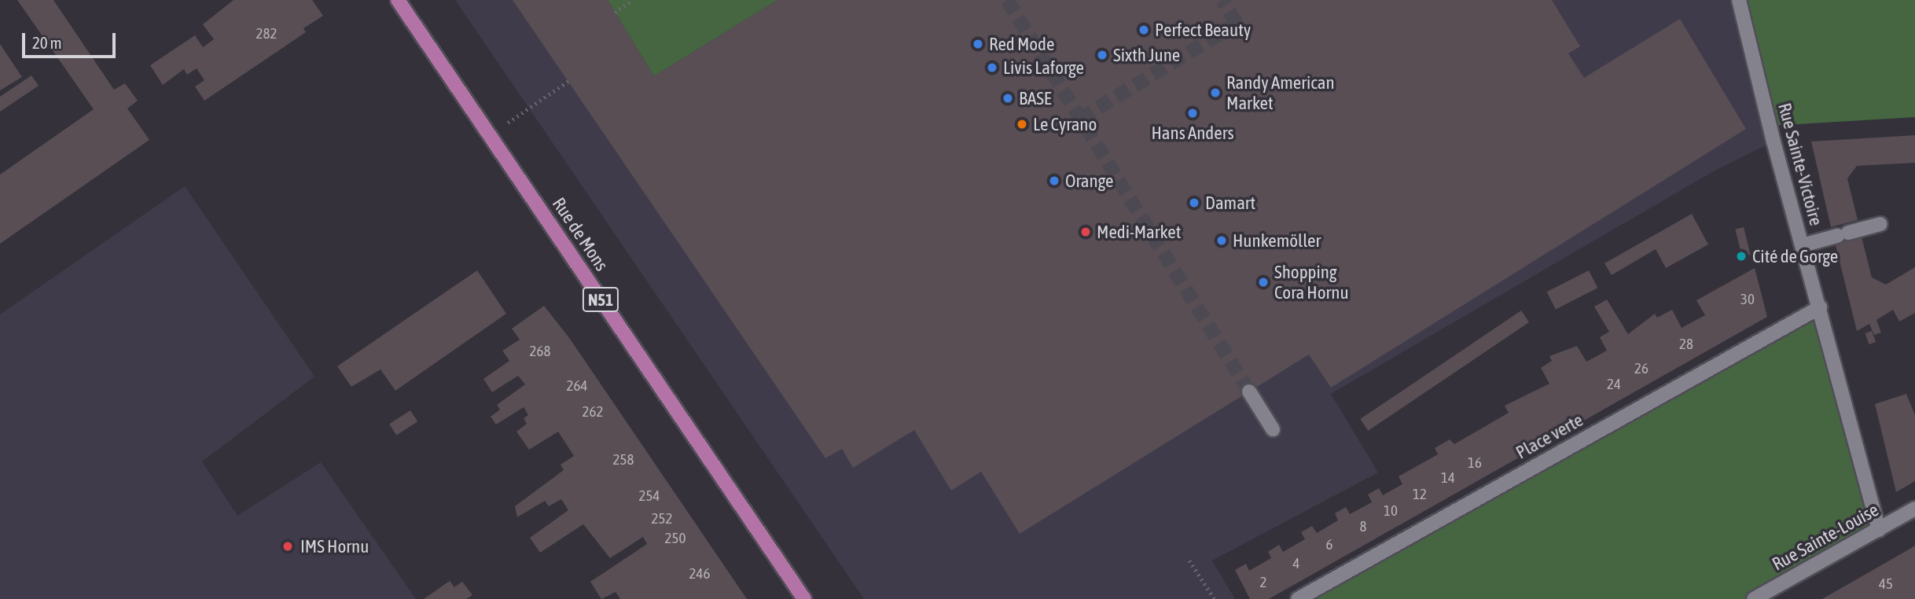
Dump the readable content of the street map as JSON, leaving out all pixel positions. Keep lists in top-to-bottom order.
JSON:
{
  "streets": {
    "main road": ["Rue de Mons", "N51"],
    "street": ["Rue Sainte-Victoire", "Place verte", "Rue Sainte-Louise"]
  },
  "crossings": [
    ["Rue Sainte-Victoire", "Place verte"],
    ["Rue Sainte-Victoire", "Rue Sainte-Louise"]
  ],
  "places": [
    "Perfect Beauty",
    "Red Mode",
    "Sixth June",
    "Livis Laforge",
    "Randy American Market",
    "BASE",
    "Hans Anders",
    "Le Cyrano",
    "Orange",
    "Damart",
    "Medi-Market",
    "Hunkemöller",
    "Cité de Gorge",
    "Shopping Cora Hornu",
    "IMS Hornu"
  ],
  "house_numbers": [
    "282",
    "30",
    "28",
    "268",
    "26",
    "24",
    "264",
    "262",
    "258",
    "16",
    "14",
    "12",
    "254",
    "10",
    "252",
    "8",
    "250",
    "6",
    "4",
    "246",
    "2",
    "45"
  ],
  "scale_bar": "20 m"
}
